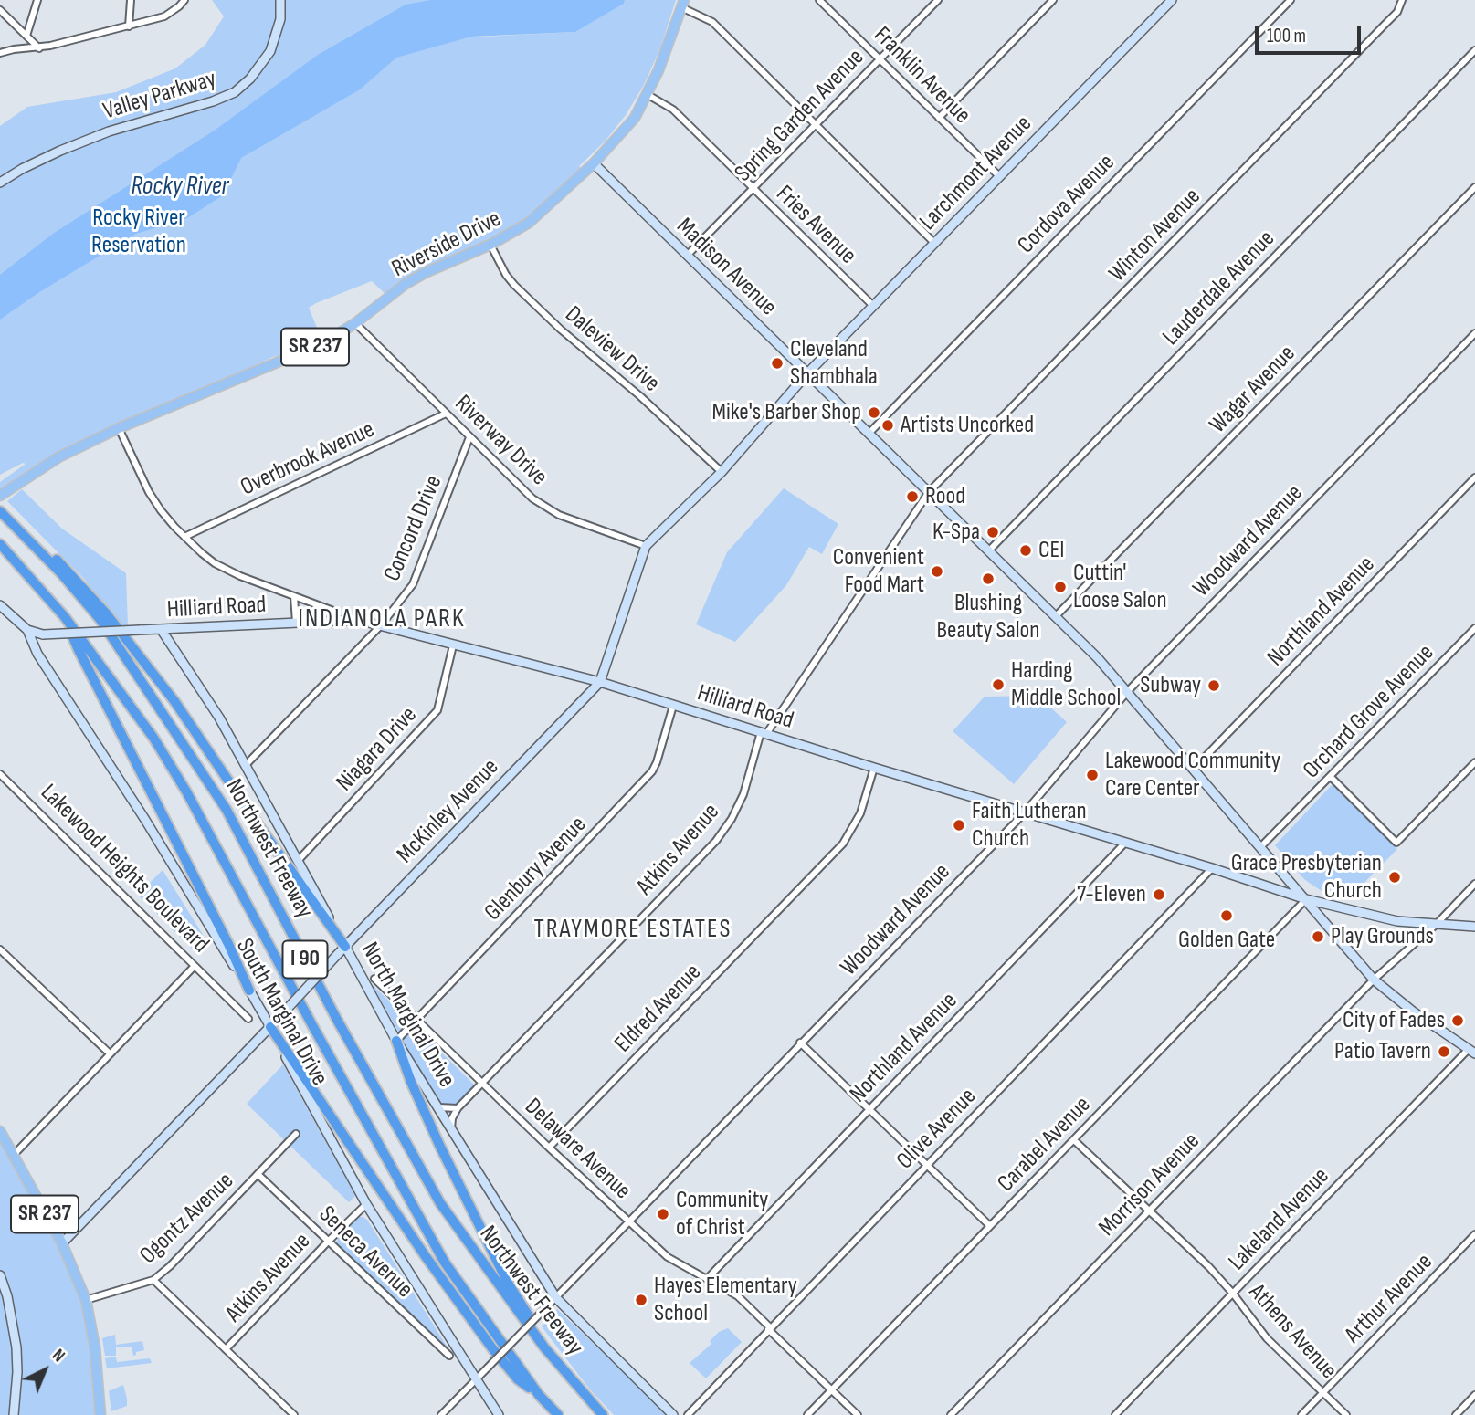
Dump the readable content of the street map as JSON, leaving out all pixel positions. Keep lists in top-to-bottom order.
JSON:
{
  "streets": {
    "highway": ["Northwest Freeway", "I 90"],
    "main road": [
      "Valley Parkway",
      "Larchmont Avenue",
      "Riverside Drive",
      "Madison Avenue",
      "SR 237",
      "Hilliard Road",
      "McKinley Avenue",
      "South Marginal Drive",
      "North Marginal Drive"
    ],
    "street": [
      "Franklin Avenue",
      "Spring Garden Avenue",
      "Cordova Avenue",
      "Fries Avenue",
      "Winton Avenue",
      "Lauderdale Avenue",
      "Daleview Drive",
      "Wagar Avenue",
      "Riverway Drive",
      "Overbrook Avenue",
      "Concord Drive",
      "Woodward Avenue",
      "Northland Avenue",
      "Orchard Grove Avenue",
      "Niagara Drive",
      "Atkins Avenue",
      "Lakewood Heights Boulevard",
      "Glenbury Avenue",
      "Eldred Avenue",
      "Olive Avenue",
      "Carabel Avenue",
      "Delaware Avenue",
      "Morrison Avenue",
      "Ogontz Avenue",
      "Lakeland Avenue",
      "Seneca Avenue",
      "Arthur Avenue",
      "Athens Avenue"
    ]
  },
  "crossings": [
    ["Franklin Avenue", "Spring Garden Avenue"],
    ["Franklin Avenue", "Larchmont Avenue"],
    ["Spring Garden Avenue", "Fries Avenue"],
    ["Spring Garden Avenue", "Madison Avenue"],
    ["Larchmont Avenue", "Fries Avenue"],
    ["Larchmont Avenue", "Madison Avenue"],
    ["Larchmont Avenue", "McKinley Avenue"],
    ["Cordova Avenue", "Madison Avenue"],
    ["Fries Avenue", "Riverside Drive"],
    ["Winton Avenue", "Madison Avenue"],
    ["Winton Avenue", "Atkins Avenue"],
    ["Riverside Drive", "Madison Avenue"],
    ["Riverside Drive", "Daleview Drive"],
    ["Riverside Drive", "Riverway Drive"],
    ["Madison Avenue", "Lauderdale Avenue"],
    ["Madison Avenue", "Wagar Avenue"],
    ["Madison Avenue", "Woodward Avenue"],
    ["Madison Avenue", "Hilliard Road"],
    ["Madison Avenue", "Northland Avenue"],
    ["Madison Avenue", "Orchard Grove Avenue"],
    ["Madison Avenue", "McKinley Avenue"],
    ["Madison Avenue", "Atkins Avenue"],
    ["Madison Avenue", "Carabel Avenue"],
    ["Madison Avenue", "Morrison Avenue"],
    ["Madison Avenue", "Lakeland Avenue"],
    ["SR 237", "McKinley Avenue"],
    ["SR 237", "Ogontz Avenue"],
    ["Daleview Drive", "McKinley Avenue"],
    ["Riverway Drive", "Overbrook Avenue"],
    ["Riverway Drive", "Concord Drive"],
    ["Riverway Drive", "McKinley Avenue"],
    ["Concord Drive", "Hilliard Road"],
    ["Concord Drive", "North Marginal Drive"],
    ["Woodward Avenue", "Hilliard Road"],
    ["Woodward Avenue", "South Marginal Drive"],
    ["Woodward Avenue", "North Marginal Drive"],
    ["Woodward Avenue", "Delaware Avenue"],
    ["Hilliard Road", "Northland Avenue"],
    ["Hilliard Road", "Niagara Drive"],
    ["Hilliard Road", "McKinley Avenue"],
    ["Hilliard Road", "Atkins Avenue"],
    ["Hilliard Road", "Glenbury Avenue"],
    ["Hilliard Road", "Eldred Avenue"],
    ["Hilliard Road", "South Marginal Drive"],
    ["Hilliard Road", "North Marginal Drive"],
    ["Hilliard Road", "Olive Avenue"],
    ["Hilliard Road", "Carabel Avenue"],
    ["Hilliard Road", "Morrison Avenue"],
    ["Northland Avenue", "Delaware Avenue"],
    ["Niagara Drive", "North Marginal Drive"],
    ["McKinley Avenue", "South Marginal Drive"],
    ["McKinley Avenue", "North Marginal Drive"],
    ["Atkins Avenue", "South Marginal Drive"],
    ["Atkins Avenue", "Delaware Avenue"],
    ["Atkins Avenue", "Seneca Avenue"],
    ["Glenbury Avenue", "North Marginal Drive"],
    ["Glenbury Avenue", "Delaware Avenue"],
    ["Eldred Avenue", "Delaware Avenue"],
    ["Olive Avenue", "Delaware Avenue"],
    ["Carabel Avenue", "Delaware Avenue"],
    ["Carabel Avenue", "Athens Avenue"],
    ["Morrison Avenue", "Athens Avenue"],
    ["Ogontz Avenue", "Seneca Avenue"],
    ["Lakeland Avenue", "Athens Avenue"],
    ["Arthur Avenue", "Athens Avenue"]
  ],
  "districts": ["INDIANOLA PARK", "TRAYMORE ESTATES"],
  "water": ["Rocky River"],
  "parks": ["Rocky River Reservation"],
  "places": [
    "Cleveland Shambhala",
    "Mike's Barber Shop",
    "Artists Uncorked",
    "Rood",
    "K-Spa",
    "CEI",
    "Convenient Food Mart",
    "Blushing Beauty Salon",
    "Cuttin' Loose Salon",
    "Harding Middle School",
    "Subway",
    "Lakewood Community Care Center",
    "Faith Lutheran Church",
    "Grace Presbyterian Church",
    "7-Eleven",
    "Golden Gate",
    "Play Grounds",
    "City of Fades",
    "Patio Tavern",
    "Community of Christ",
    "Hayes Elementary School"
  ],
  "scale_bar": "100 m",
  "north": "top right"
}
